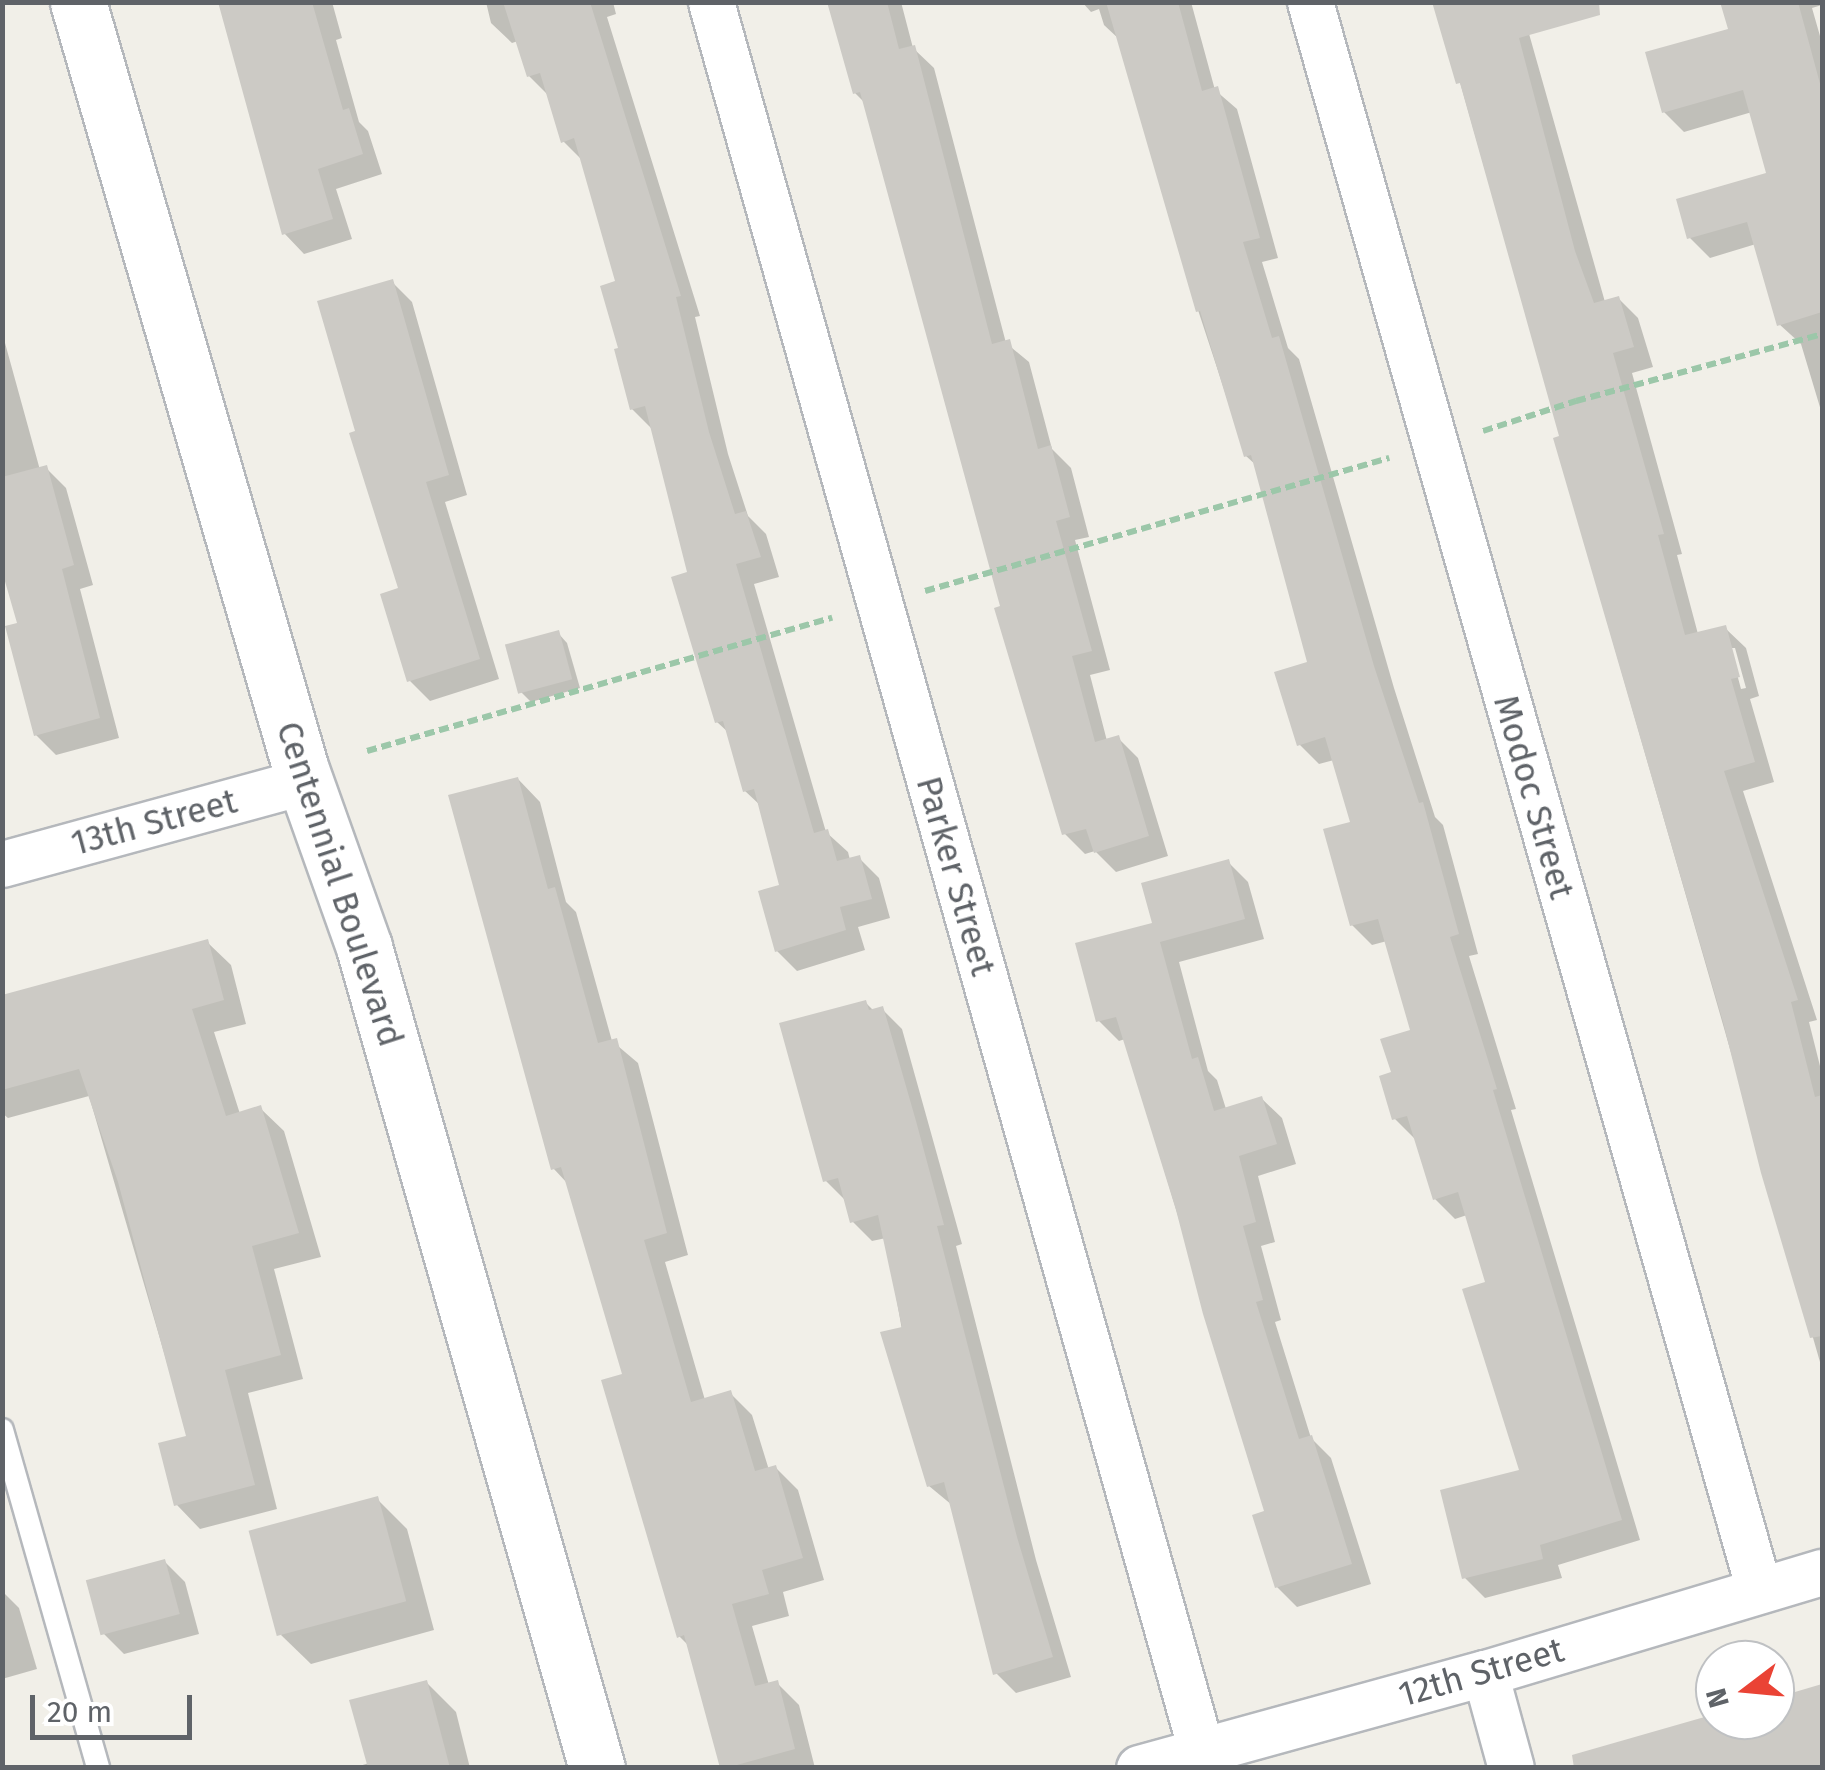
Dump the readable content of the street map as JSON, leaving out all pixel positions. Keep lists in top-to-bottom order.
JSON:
{
  "streets": {
    "main road": ["Centennial Boulevard"],
    "street": [
      "Modoc Street",
      "13th Street",
      "Parker Street",
      "12th Street"
    ]
  },
  "crossings": [
    ["Modoc Street", "12th Street"],
    ["13th Street", "Centennial Boulevard"],
    ["Parker Street", "12th Street"]
  ],
  "scale_bar": "20 m",
  "north": "left"
}
